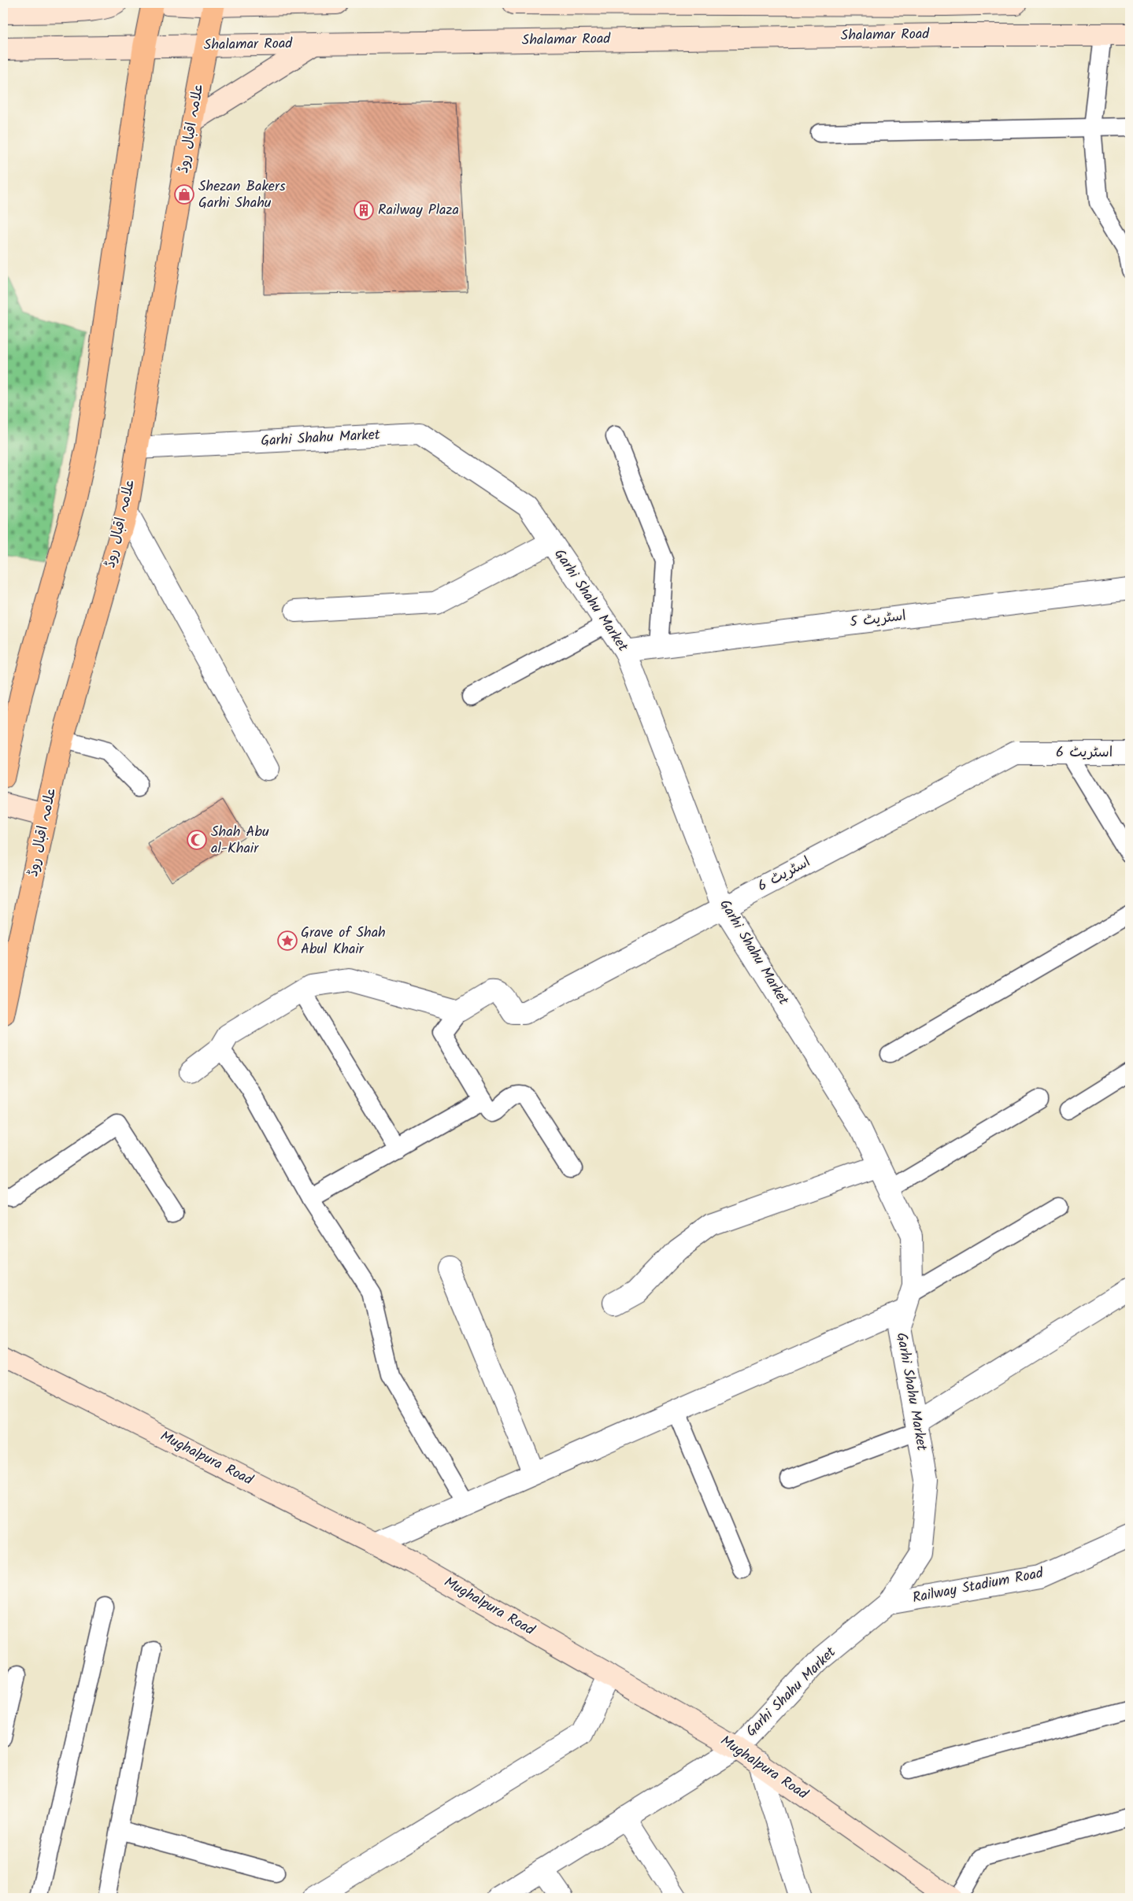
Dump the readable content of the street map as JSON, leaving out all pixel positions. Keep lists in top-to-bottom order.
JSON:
{
  "streets": {
    "main road": ["Shalamar Road", "علامہ اقبال روڈ", "Mughalpura Road"],
    "street": [
      "Garhi Shahu Market",
      "اسٹریٹ 5",
      "اسٹریٹ 6",
      "Railway Stadium Road"
    ]
  },
  "crossings": [
    ["Shalamar Road", "علامہ اقبال روڈ"],
    ["علامہ اقبال روڈ", "Garhi Shahu Market"],
    ["Garhi Shahu Market", "اسٹریٹ 5"],
    ["Garhi Shahu Market", "اسٹریٹ 6"],
    ["Garhi Shahu Market", "Mughalpura Road"],
    ["Garhi Shahu Market", "Railway Stadium Road"]
  ],
  "places": {
    "shop": ["Shezan Bakers Garhi Shahu"],
    "building": ["Railway Plaza"],
    "mosque": ["Shah Abu al-Khair"],
    "place": ["Grave of Shah Abul Khair"]
  }
}
